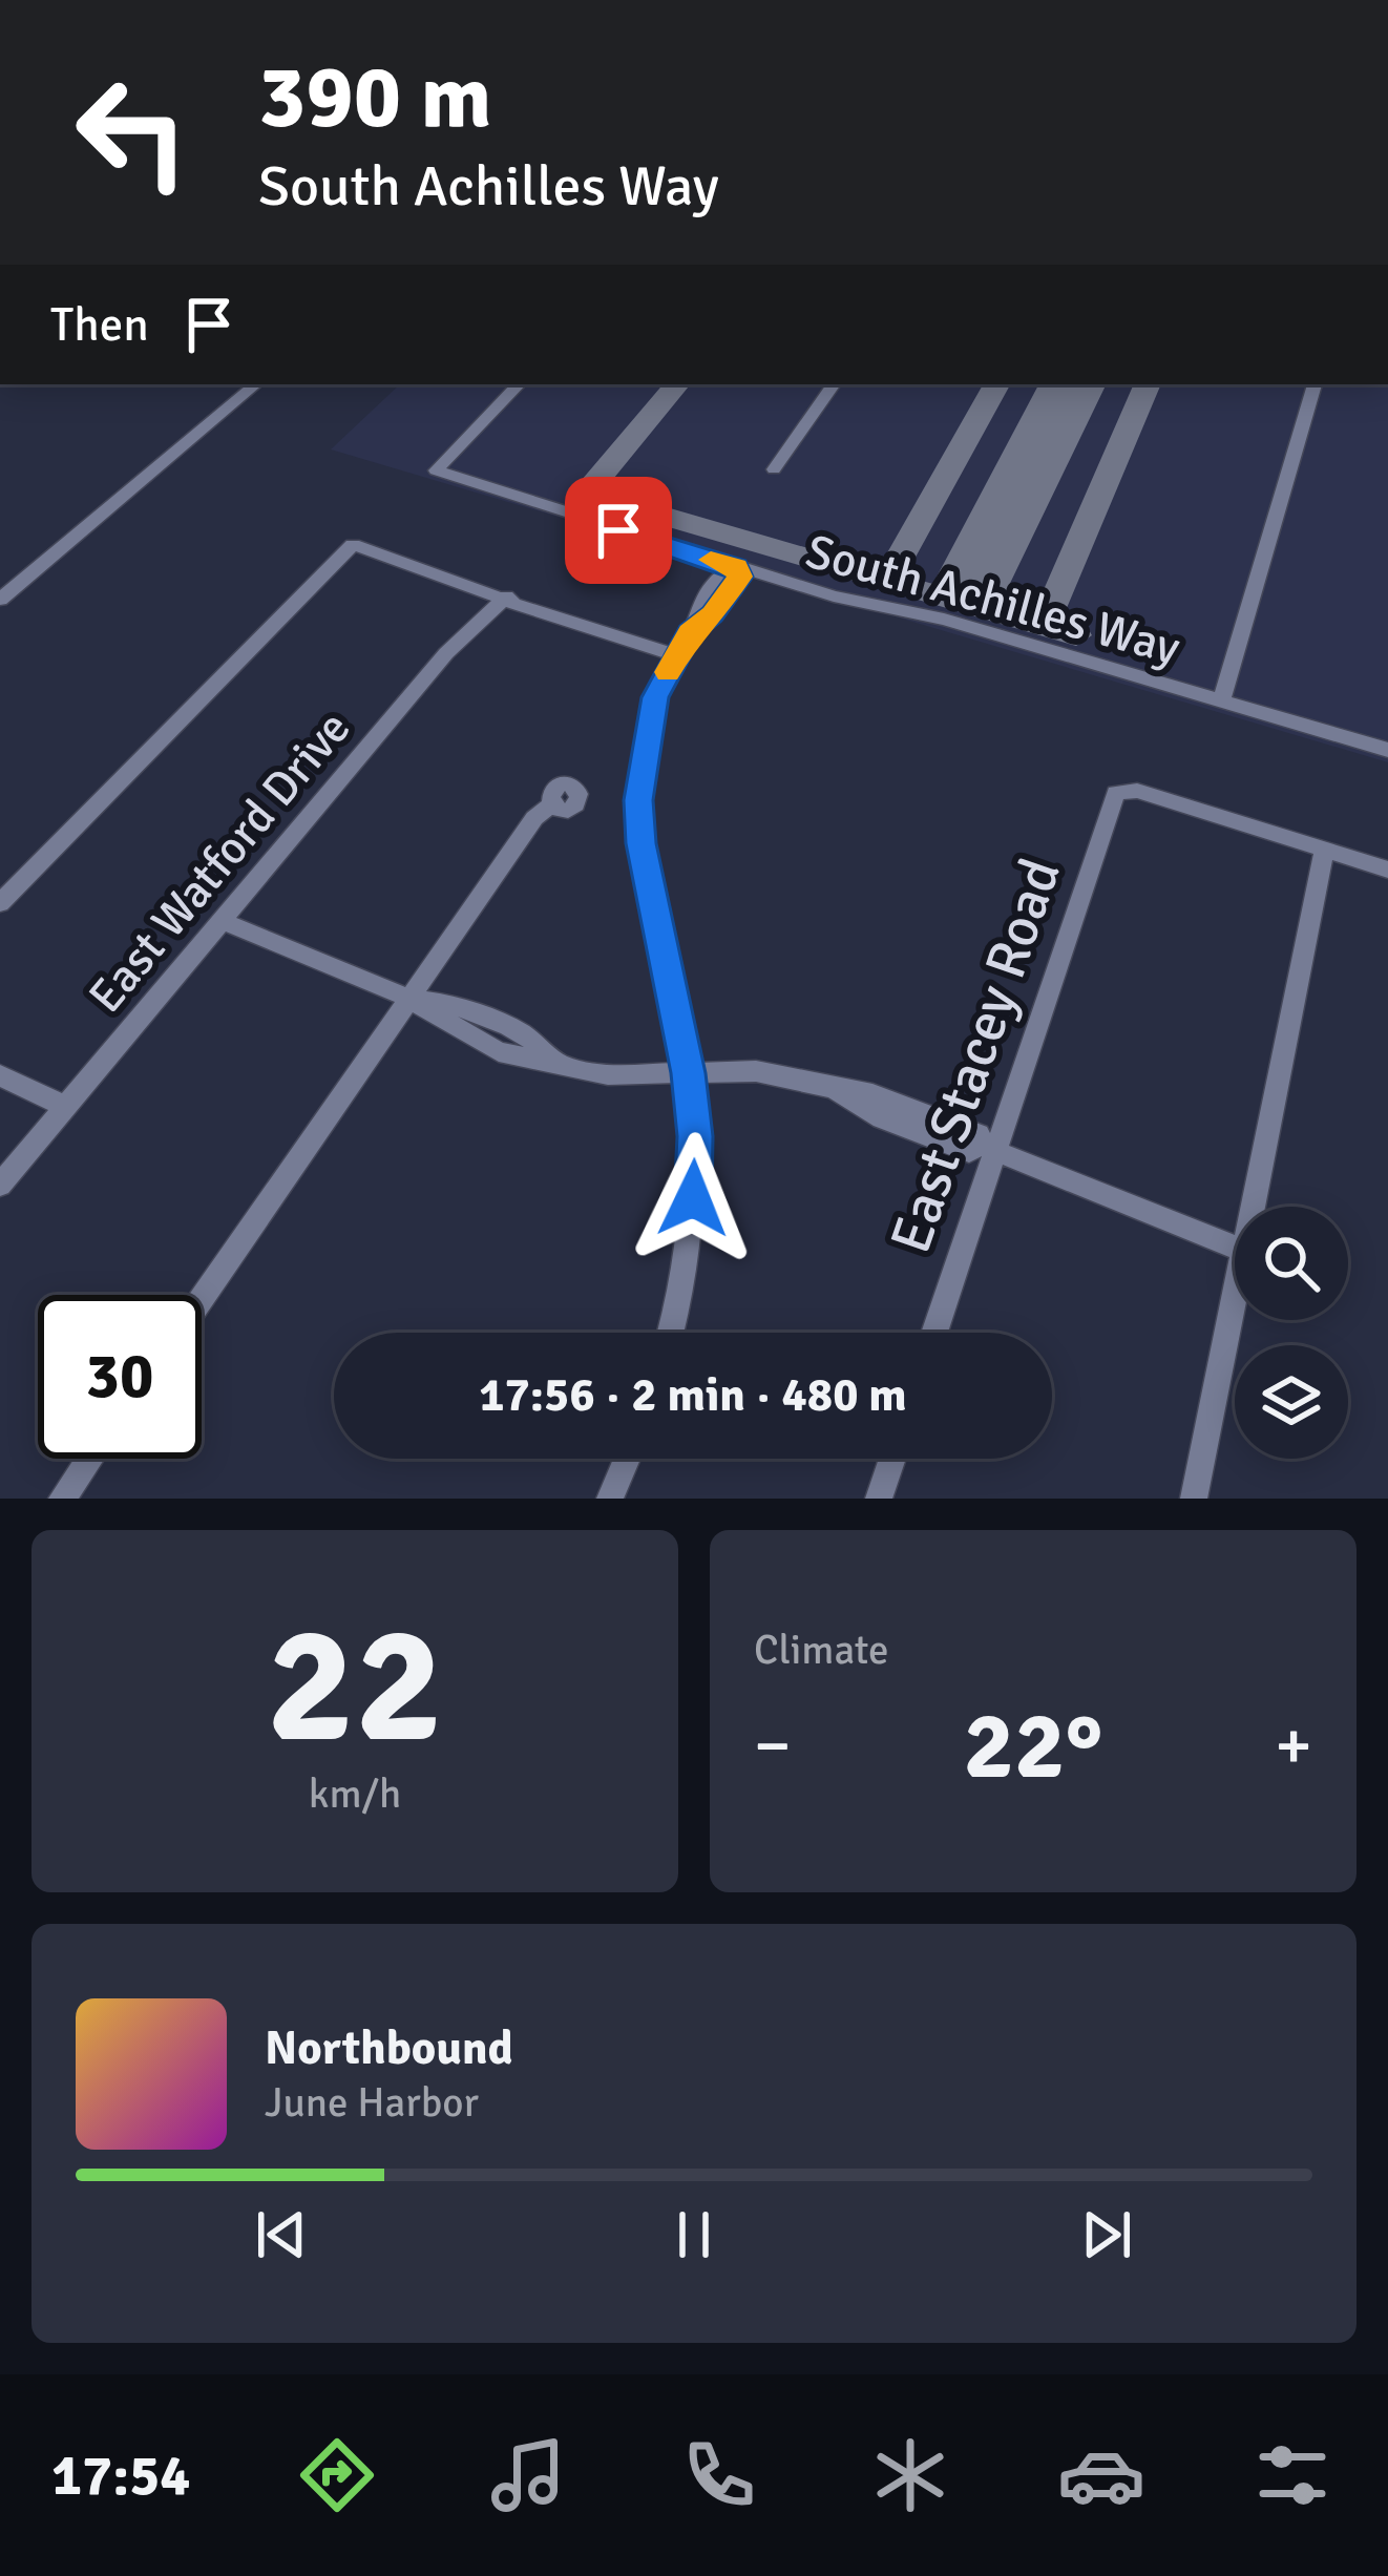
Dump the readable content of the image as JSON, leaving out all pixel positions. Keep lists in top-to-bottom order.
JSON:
{
  "streets": {
    "street": ["South Achilles Way", "East Watford Drive", "East Stacey Road"]
  },
  "page": {
    "turn": ["390 m", "South Achilles Way"],
    "then": "Then",
    "limit": "30",
    "trip": "17:56 · 2 min · 480 m",
    "tile": [
      ["22", "km/h"],
      "Climate"
    ],
    "heat": ["−", "22°", "+"],
    "song": ["Northbound", "June Harbor"],
    "tabs": "17:54"
  }
}
